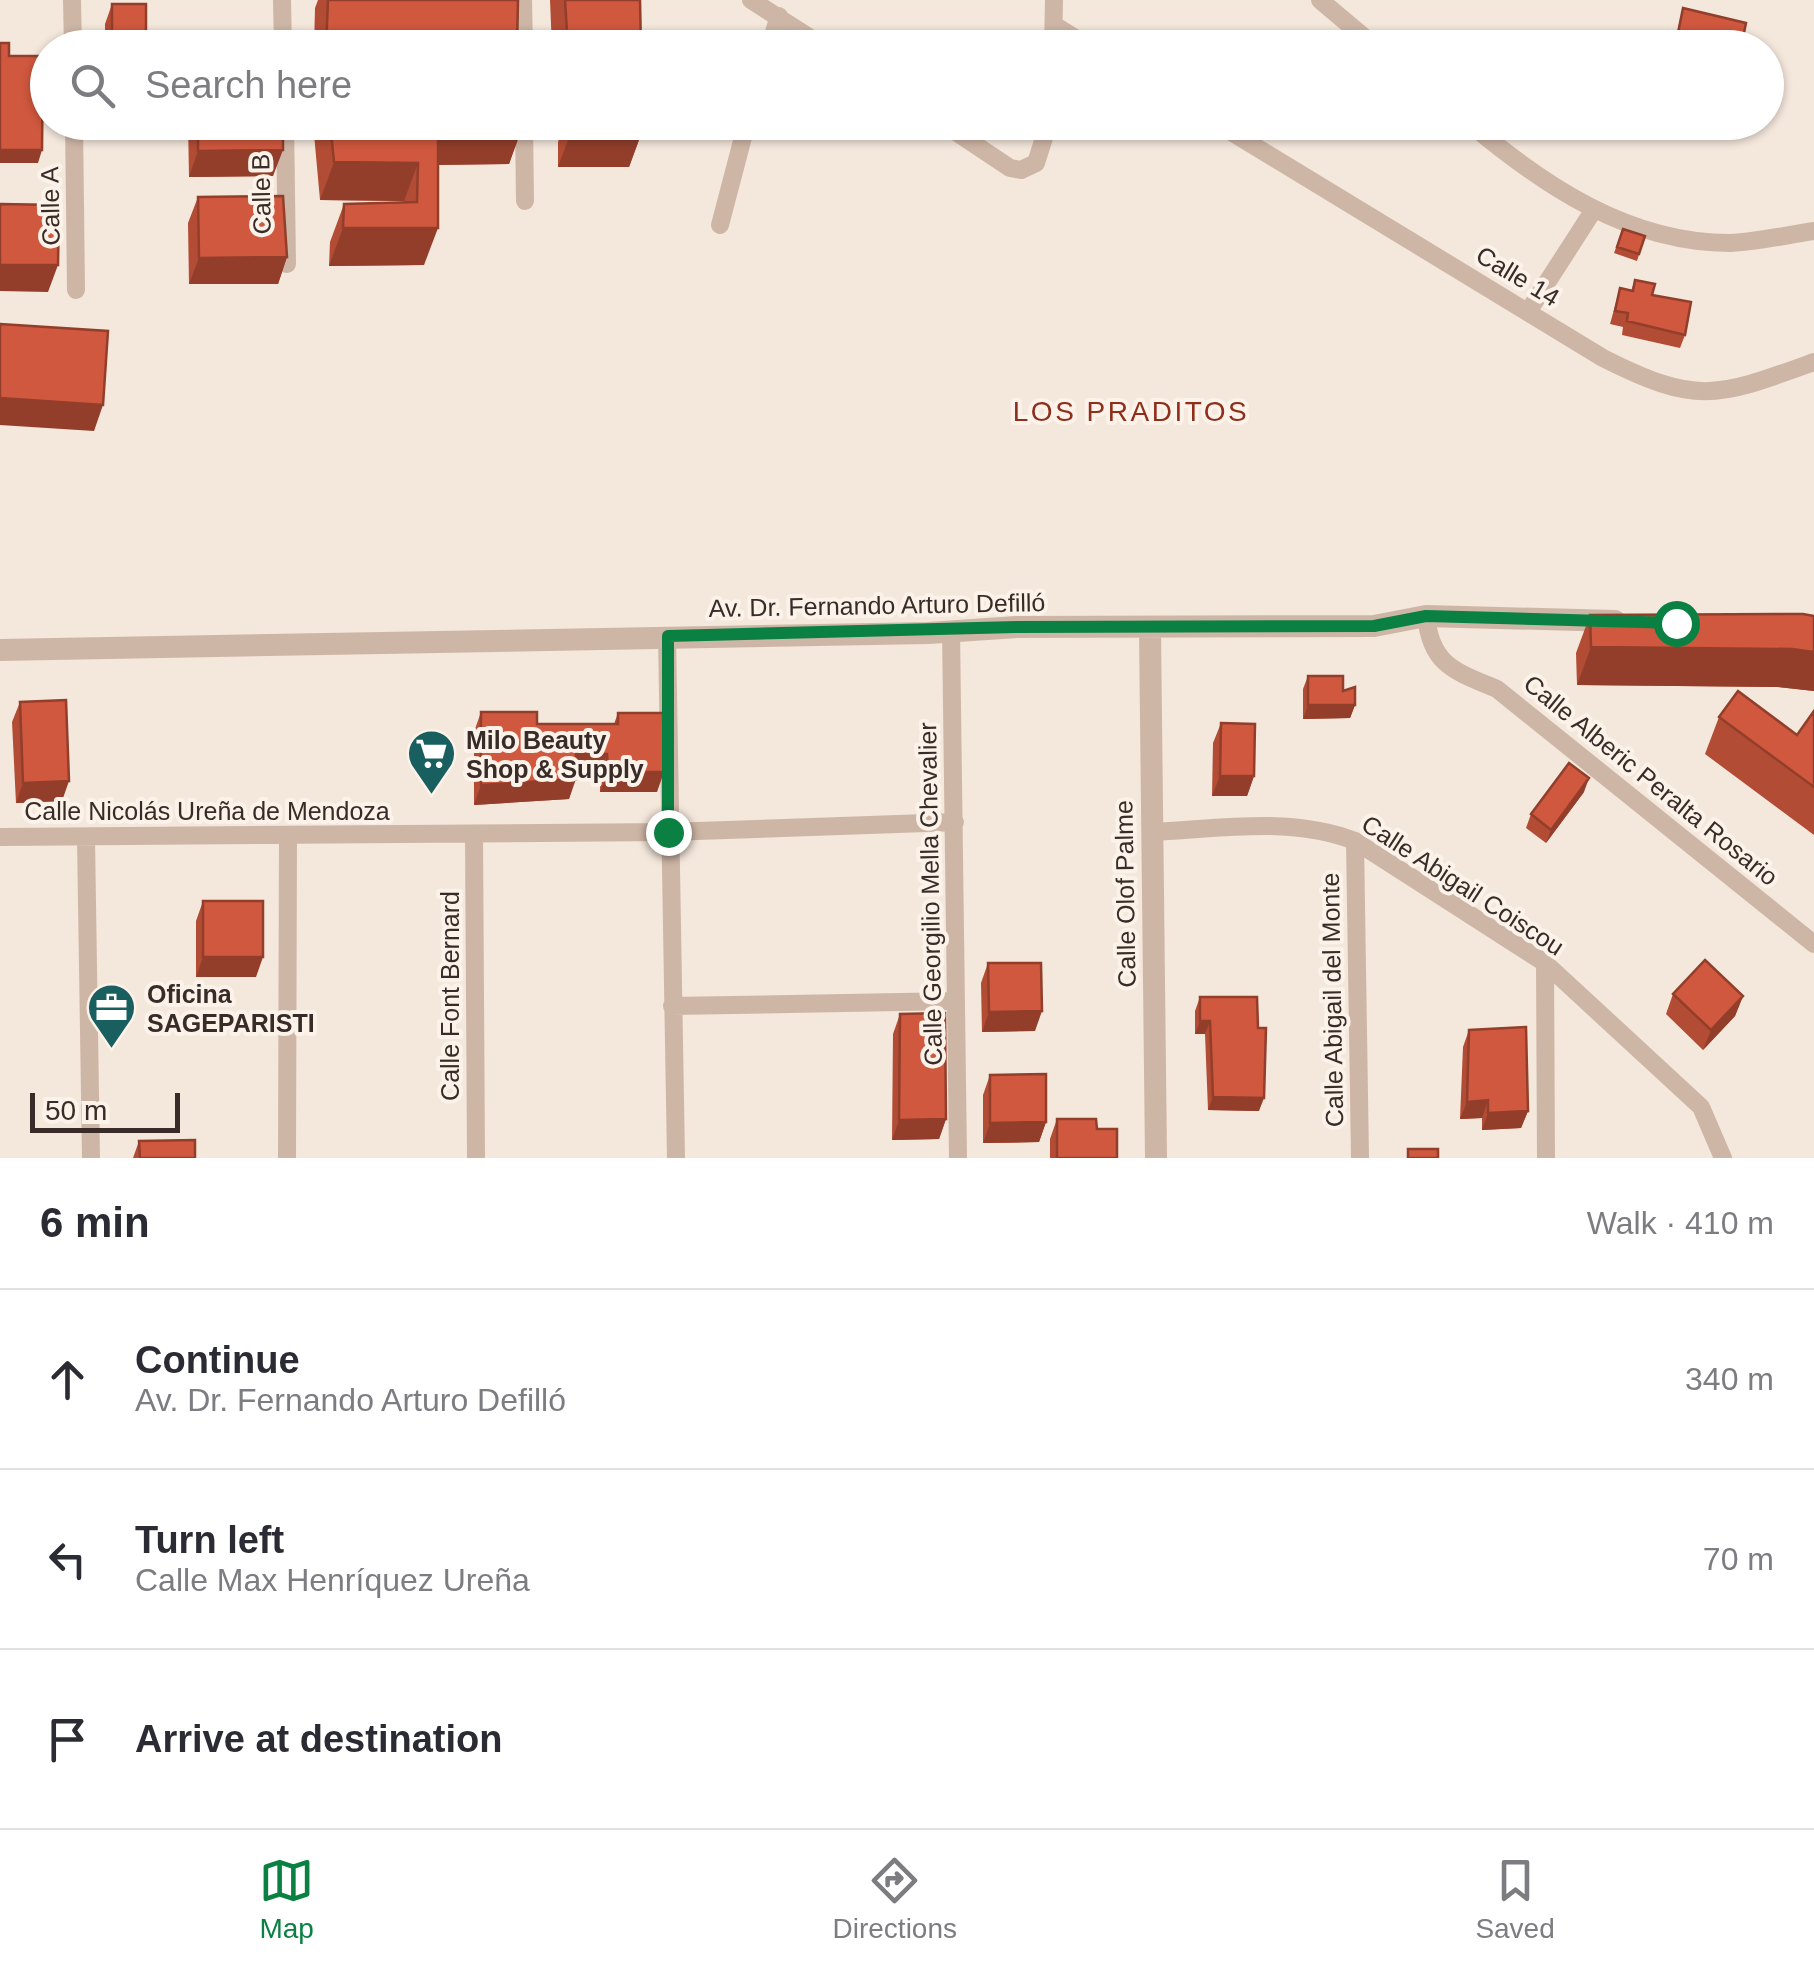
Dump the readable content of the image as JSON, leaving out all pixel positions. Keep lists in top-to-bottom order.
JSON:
{
  "streets": {
    "street": [
      "Calle B",
      "Calle A",
      "Calle 14",
      "Av. Dr. Fernando Arturo Defilló",
      "Calle Alberic Peralta Rosario",
      "Calle Nicolás Ureña de Mendoza",
      "Calle Abigail Coiscou",
      "Calle Georgilio Mella Chevalier",
      "Calle Olof Palme",
      "Calle Font Bernard",
      "Calle Abigail del Monte"
    ]
  },
  "crossings": [
    ["Av. Dr. Fernando Arturo Defilló", "Calle Alberic Peralta Rosario"],
    ["Av. Dr. Fernando Arturo Defilló", "Calle Georgilio Mella Chevalier"],
    ["Av. Dr. Fernando Arturo Defilló", "Calle Olof Palme"],
    ["Calle Nicolás Ureña de Mendoza", "Calle Georgilio Mella Chevalier"],
    ["Calle Nicolás Ureña de Mendoza", "Calle Font Bernard"],
    ["Calle Abigail Coiscou", "Calle Olof Palme"],
    ["Calle Abigail Coiscou", "Calle Abigail del Monte"]
  ],
  "districts": ["LOS PRADITOS"],
  "places": {
    "supermarket": ["Milo Beauty Shop & Supply"],
    "office": ["Oficina SAGEPARISTI"]
  },
  "scale_bar": "50 m",
  "page": {
    "search": "Search here",
    "scale": "50 m",
    "heading": ["6 min", "Walk · 410 m"],
    "list": [
      ["Continue", "Av. Dr. Fernando Arturo Defilló", "340 m"],
      ["Turn left", "Calle Max Henríquez Ureña", "70 m"],
      "Arrive at destination"
    ],
    "nav": ["Map", "Directions", "Saved"]
  }
}
